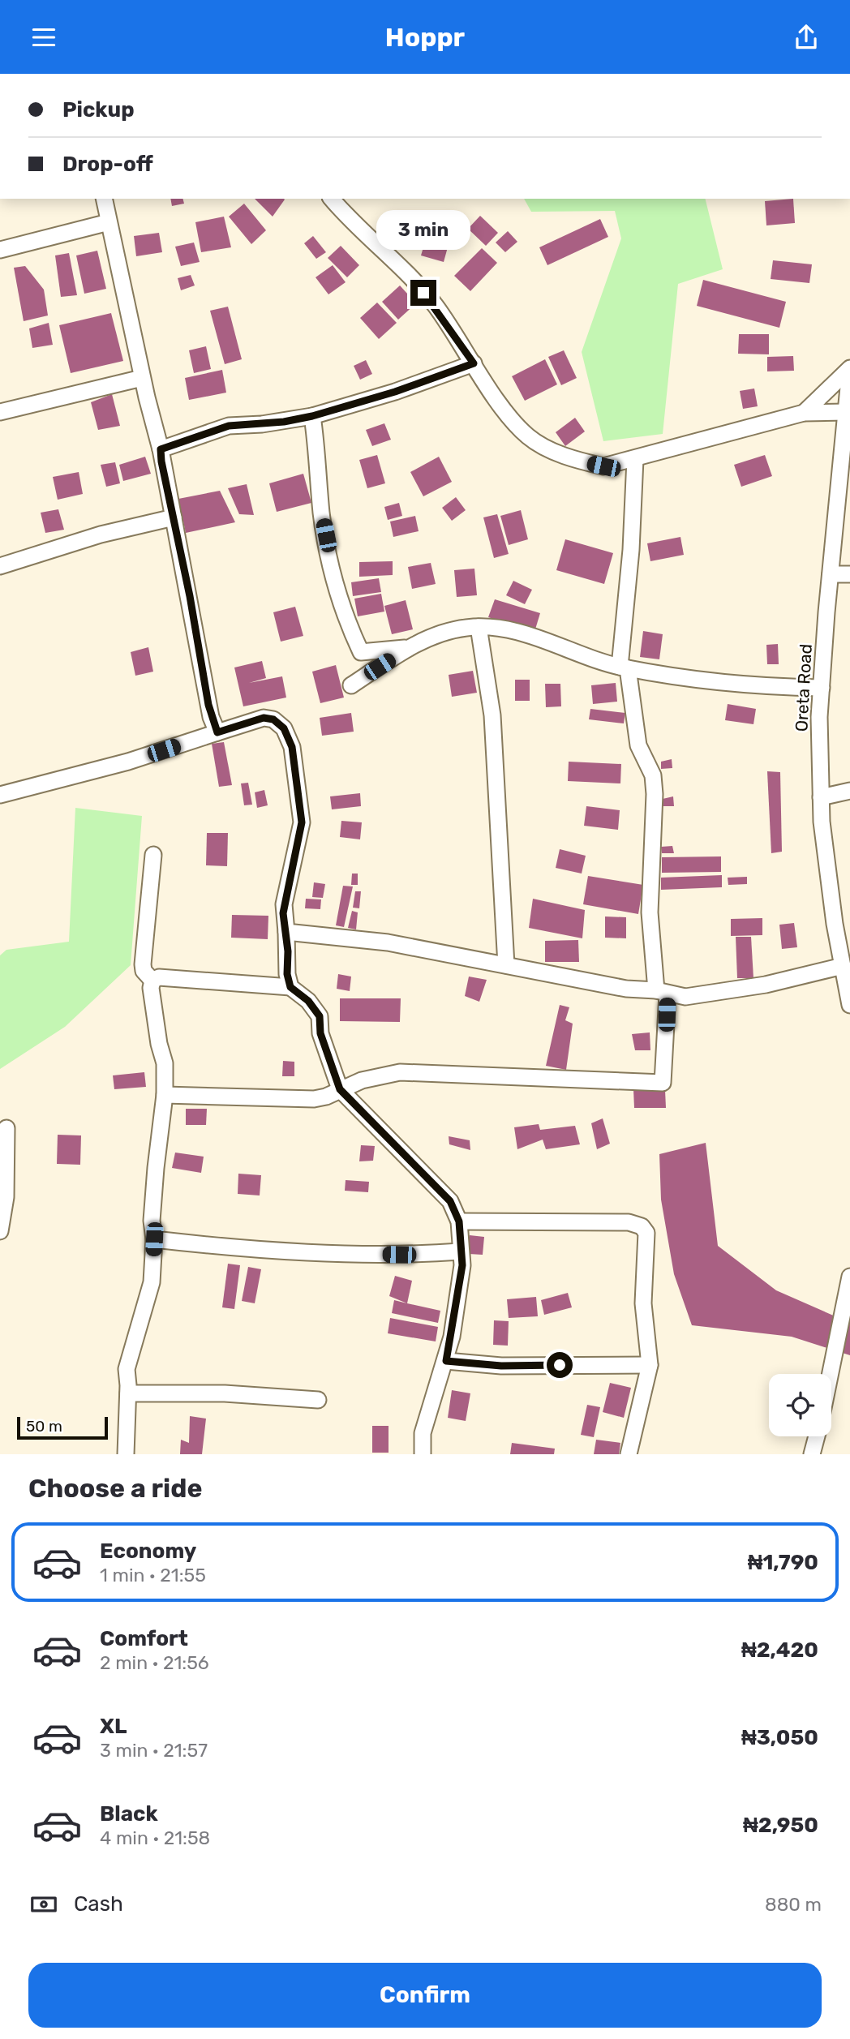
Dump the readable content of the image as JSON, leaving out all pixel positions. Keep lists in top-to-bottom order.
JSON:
{
  "streets": {
    "street": ["Oreta Road"]
  },
  "scale_bar": "50 m",
  "page": {
    "header": "Hoppr",
    "banner": ["Pickup", "Drop-off"],
    "bubble": "3 min",
    "scale": "50 m",
    "heading": "Choose a ride",
    "list": [
      {
        "name": "Economy",
        "note": "1 min · 21:55",
        "value": "₦1,790"
      },
      {
        "name": "Comfort",
        "note": "2 min · 21:56",
        "value": "₦2,420"
      },
      {
        "name": "XL",
        "note": "3 min · 21:57",
        "value": "₦3,050"
      },
      {
        "name": "Black",
        "note": "4 min · 21:58",
        "value": "₦2,950"
      }
    ],
    "pay": ["Cash", "880 m"],
    "buttons": "Confirm"
  }
}
